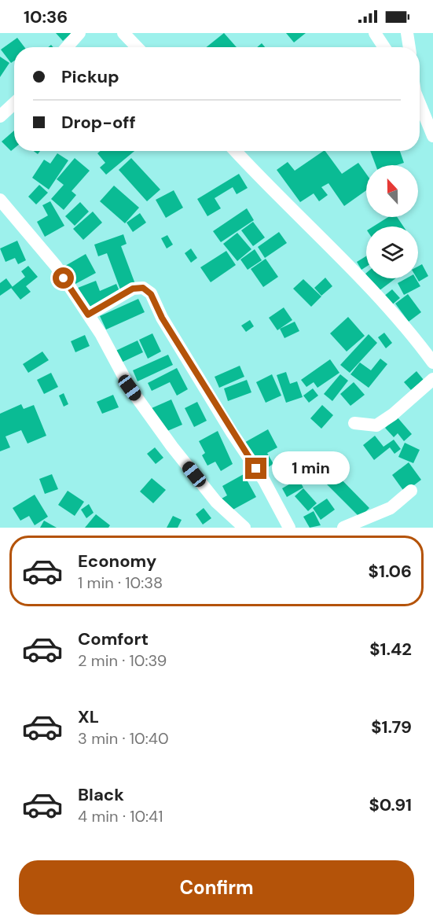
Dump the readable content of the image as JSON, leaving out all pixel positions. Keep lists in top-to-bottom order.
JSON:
{
  "north": "top",
  "page": {
    "status": "10:36",
    "banner": ["Pickup", "Drop-off"],
    "bubble": "1 min",
    "list": [
      {
        "name": "Economy",
        "note": "1 min · 10:38",
        "value": "$1.06"
      },
      {
        "name": "Comfort",
        "note": "2 min · 10:39",
        "value": "$1.42"
      },
      {
        "name": "XL",
        "note": "3 min · 10:40",
        "value": "$1.79"
      },
      {
        "name": "Black",
        "note": "4 min · 10:41",
        "value": "$0.91"
      }
    ],
    "buttons": "Confirm"
  }
}
